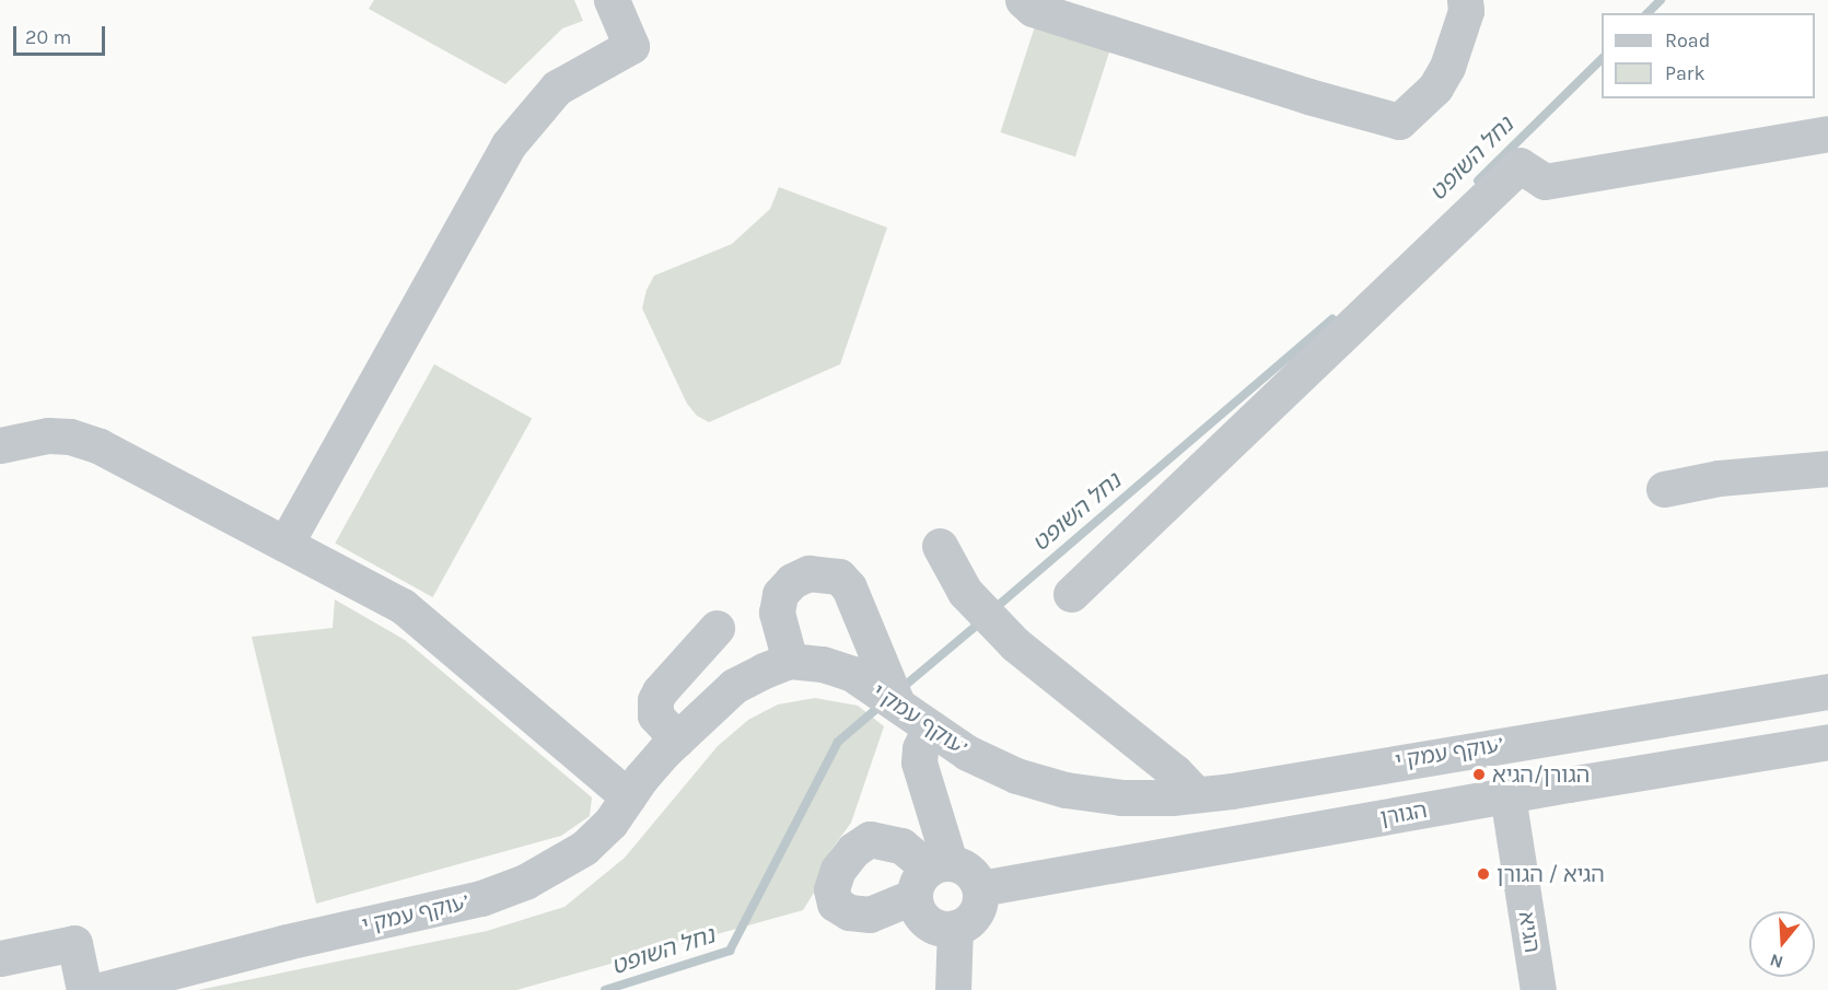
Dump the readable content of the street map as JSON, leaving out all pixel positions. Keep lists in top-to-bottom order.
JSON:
{
  "streets": {
    "street": ["עוקף עמק י’", "הגורן", "הגיא"]
  },
  "crossings": [
    ["הגורן", "הגיא"]
  ],
  "water": ["נחל השופט"],
  "places": ["הגורן/הגיא", "הגיא / הגורן"],
  "legend": ["Road", "Park"],
  "scale_bar": "20 m",
  "north": "bottom"
}
